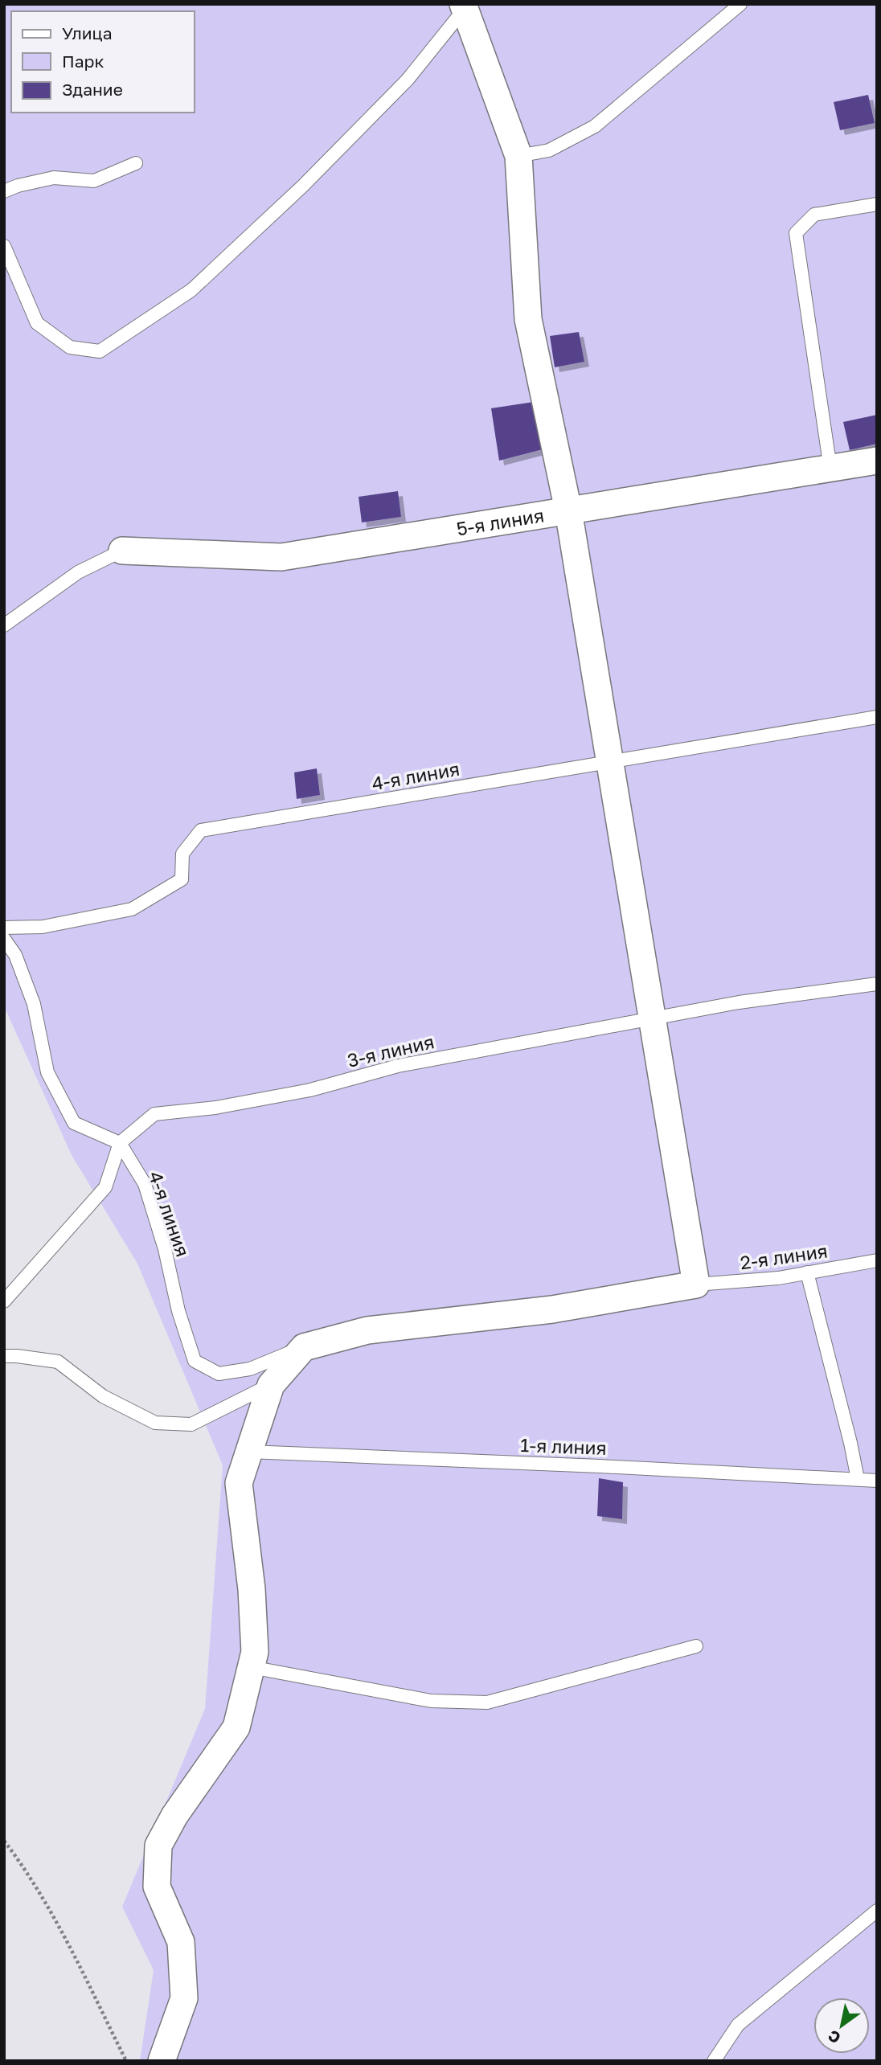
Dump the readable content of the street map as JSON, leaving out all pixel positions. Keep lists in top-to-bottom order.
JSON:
{
  "streets": {
    "street": ["5-я линия"],
    "lane": [
      "4-я линия",
      "3-я линия",
      "2-я линия",
      "1-я линия"
    ]
  },
  "crossings": [
    ["4-я линия", "3-я линия"]
  ],
  "legend": ["Улица", "Парк", "Здание"],
  "north": "bottom left"
}
